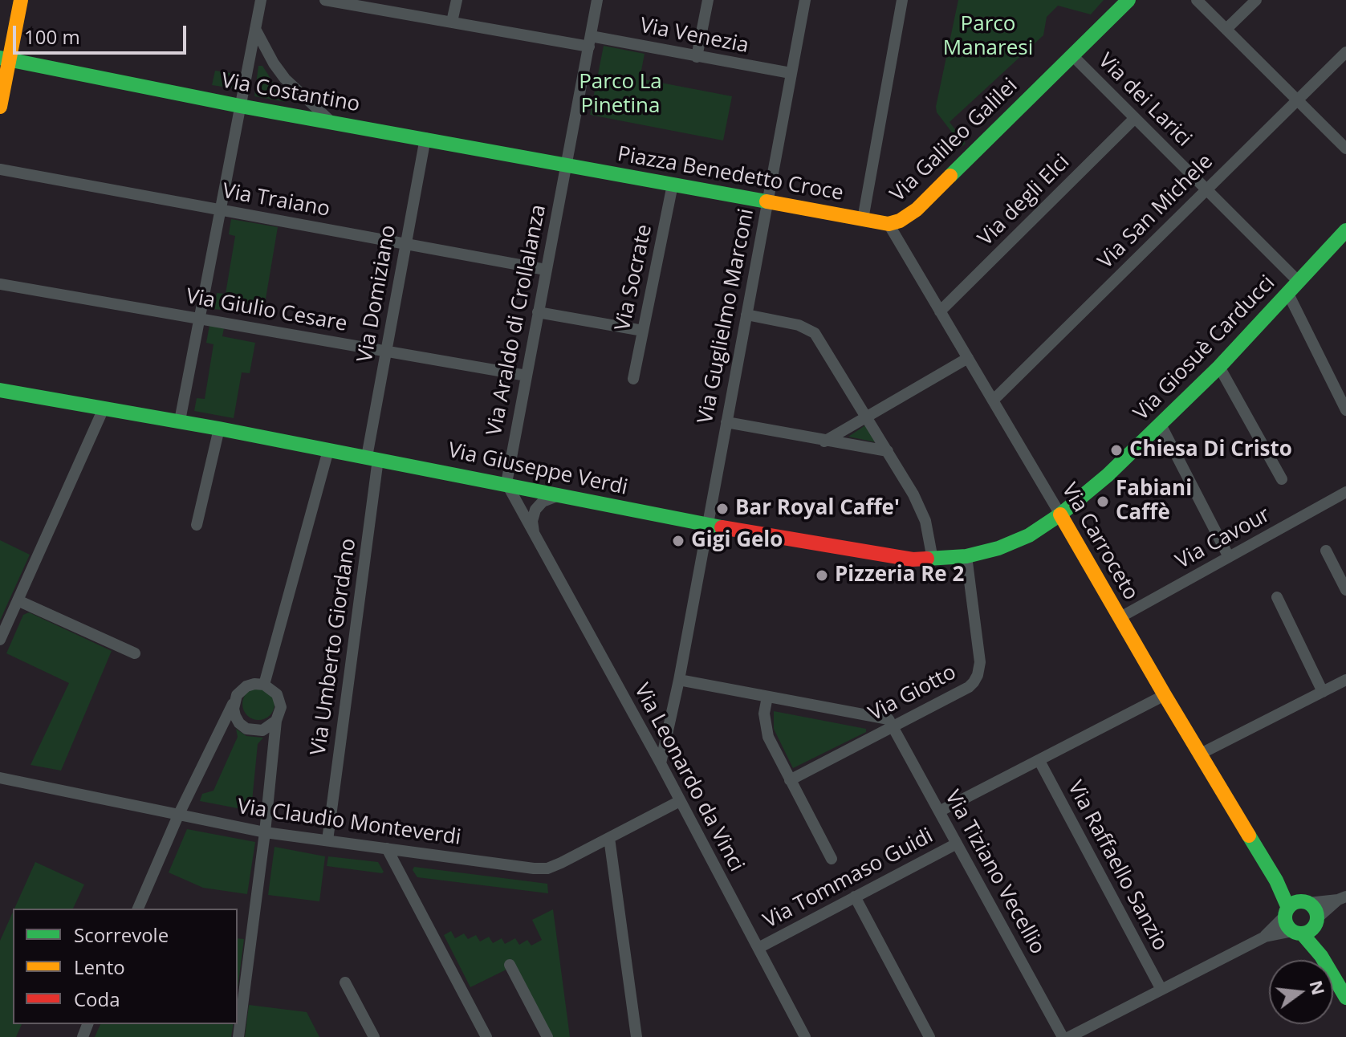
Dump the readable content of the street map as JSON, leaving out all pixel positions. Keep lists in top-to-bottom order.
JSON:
{
  "streets": {
    "street": [
      "Via Venezia",
      "Via Costantino",
      "Via dei Larici",
      "Via Galileo Galilei",
      "Piazza Benedetto Croce",
      "Via Traiano",
      "Via degli Elci",
      "Via San Michele",
      "Via Socrate",
      "Via Domiziano",
      "Via Giulio Cesare",
      "Via Guglielmo Marconi",
      "Via Araldo di Crollalanza",
      "Via Giosuè Carducci",
      "Via Giuseppe Verdi",
      "Via Cavour",
      "Via Carroceto",
      "Via Umberto Giordano",
      "Via Giotto",
      "Via Leonardo da Vinci",
      "Via Claudio Monteverdi",
      "Via Raffaello Sanzio",
      "Via Tiziano Vecellio",
      "Via Tommaso Guidi"
    ]
  },
  "crossings": [
    ["Via Venezia", "Via Guglielmo Marconi"],
    ["Via Venezia", "Via Araldo di Crollalanza"],
    ["Via Costantino", "Piazza Benedetto Croce"],
    ["Via Costantino", "Via Domiziano"],
    ["Via Costantino", "Via Araldo di Crollalanza"],
    ["Via dei Larici", "Via Galileo Galilei"],
    ["Via dei Larici", "Via degli Elci"],
    ["Via dei Larici", "Via San Michele"],
    ["Via dei Larici", "Via Giosuè Carducci"],
    ["Via Galileo Galilei", "Piazza Benedetto Croce"],
    ["Via Galileo Galilei", "Via Carroceto"],
    ["Piazza Benedetto Croce", "Via Socrate"],
    ["Piazza Benedetto Croce", "Via Guglielmo Marconi"],
    ["Piazza Benedetto Croce", "Via Araldo di Crollalanza"],
    ["Piazza Benedetto Croce", "Via Carroceto"],
    ["Via Traiano", "Via Domiziano"],
    ["Via Traiano", "Via Araldo di Crollalanza"],
    ["Via degli Elci", "Via Carroceto"],
    ["Via San Michele", "Via Carroceto"],
    ["Via Domiziano", "Via Giulio Cesare"],
    ["Via Domiziano", "Via Giuseppe Verdi"],
    ["Via Domiziano", "Via Umberto Giordano"],
    ["Via Giulio Cesare", "Via Araldo di Crollalanza"],
    ["Via Guglielmo Marconi", "Via Giuseppe Verdi"],
    ["Via Guglielmo Marconi", "Via Leonardo da Vinci"],
    ["Via Araldo di Crollalanza", "Via Giuseppe Verdi"],
    ["Via Araldo di Crollalanza", "Via Leonardo da Vinci"],
    ["Via Giosuè Carducci", "Via Giuseppe Verdi"],
    ["Via Giosuè Carducci", "Via Carroceto"],
    ["Via Giuseppe Verdi", "Via Carroceto"],
    ["Via Giuseppe Verdi", "Via Umberto Giordano"],
    ["Via Giuseppe Verdi", "Via Giotto"],
    ["Via Giuseppe Verdi", "Via Leonardo da Vinci"],
    ["Via Cavour", "Via Carroceto"],
    ["Via Umberto Giordano", "Via Claudio Monteverdi"],
    ["Via Giotto", "Via Tiziano Vecellio"],
    ["Via Leonardo da Vinci", "Via Claudio Monteverdi"],
    ["Via Leonardo da Vinci", "Via Tommaso Guidi"],
    ["Via Tiziano Vecellio", "Via Tommaso Guidi"]
  ],
  "parks": ["Parco Manaresi", "Parco La Pinetina"],
  "places": [
    "Chiesa Di Cristo",
    "Fabiani Caffè",
    "Bar Royal Caffe'",
    "Gigi Gelo",
    "Pizzeria Re 2"
  ],
  "legend": ["Scorrevole", "Lento", "Coda"],
  "scale_bar": "100 m",
  "north": "right"
}
